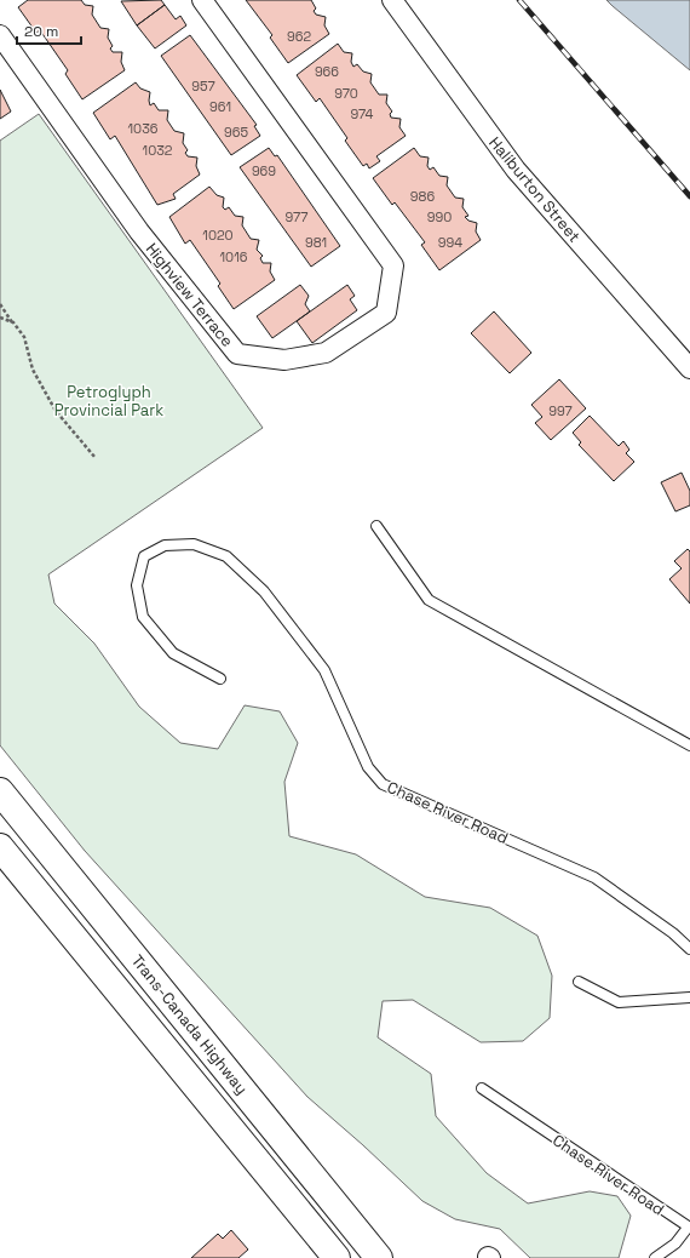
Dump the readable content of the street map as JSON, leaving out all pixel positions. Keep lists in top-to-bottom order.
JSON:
{
  "streets": {
    "highway": ["Trans-Canada Highway"],
    "street": ["Haliburton Street", "Highview Terrace"],
    "lane": ["Chase River Road"]
  },
  "parks": ["Petroglyph Provincial Park"],
  "house_numbers": [
    "962",
    "966",
    "957",
    "970",
    "961",
    "974",
    "1036",
    "965",
    "1032",
    "969",
    "986",
    "977",
    "990",
    "1020",
    "981",
    "994",
    "1016",
    "997"
  ],
  "scale_bar": "20 m"
}
